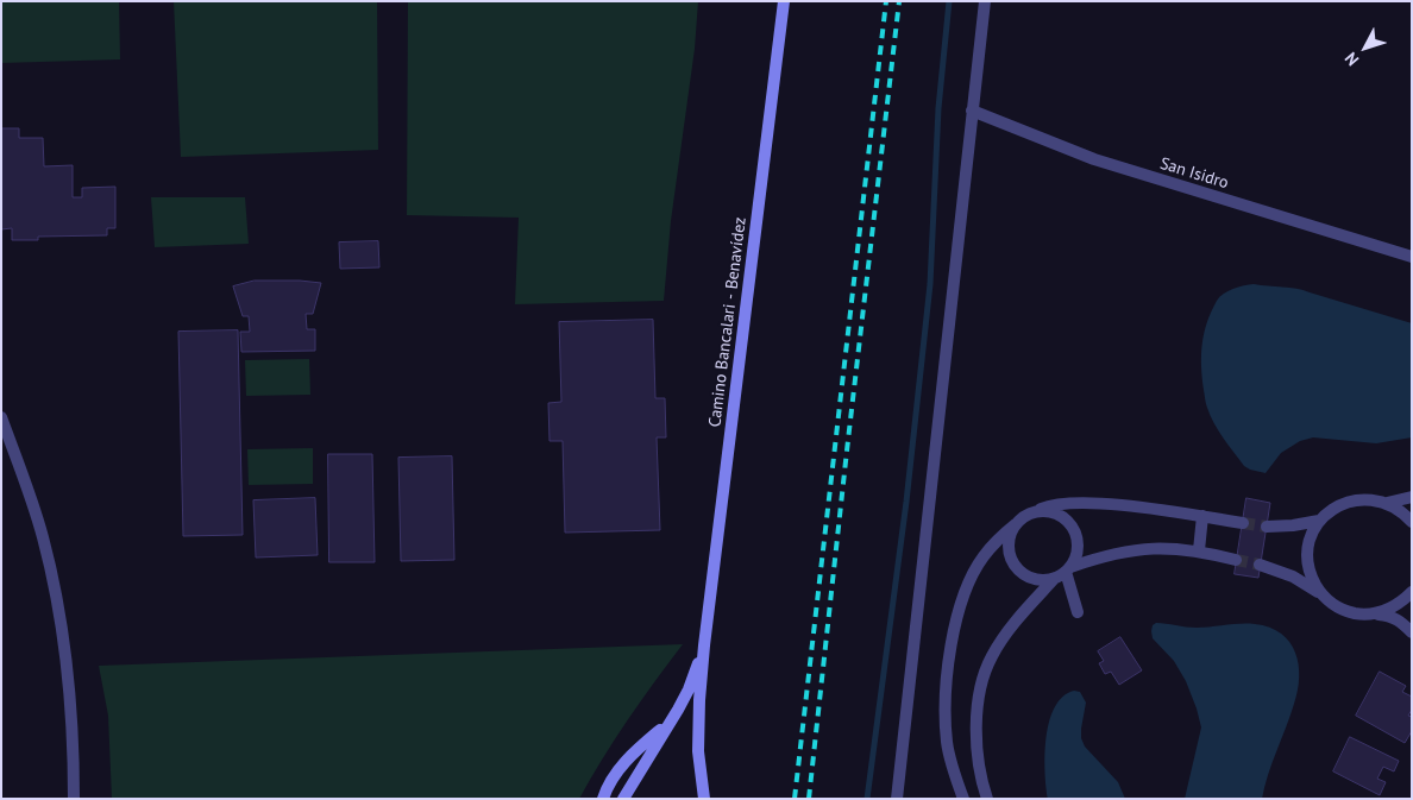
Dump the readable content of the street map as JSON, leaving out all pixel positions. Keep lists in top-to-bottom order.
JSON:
{
  "streets": {
    "main road": ["Camino Bancalari - Benavídez"],
    "street": ["San Isidro"]
  },
  "north": "bottom left"
}
